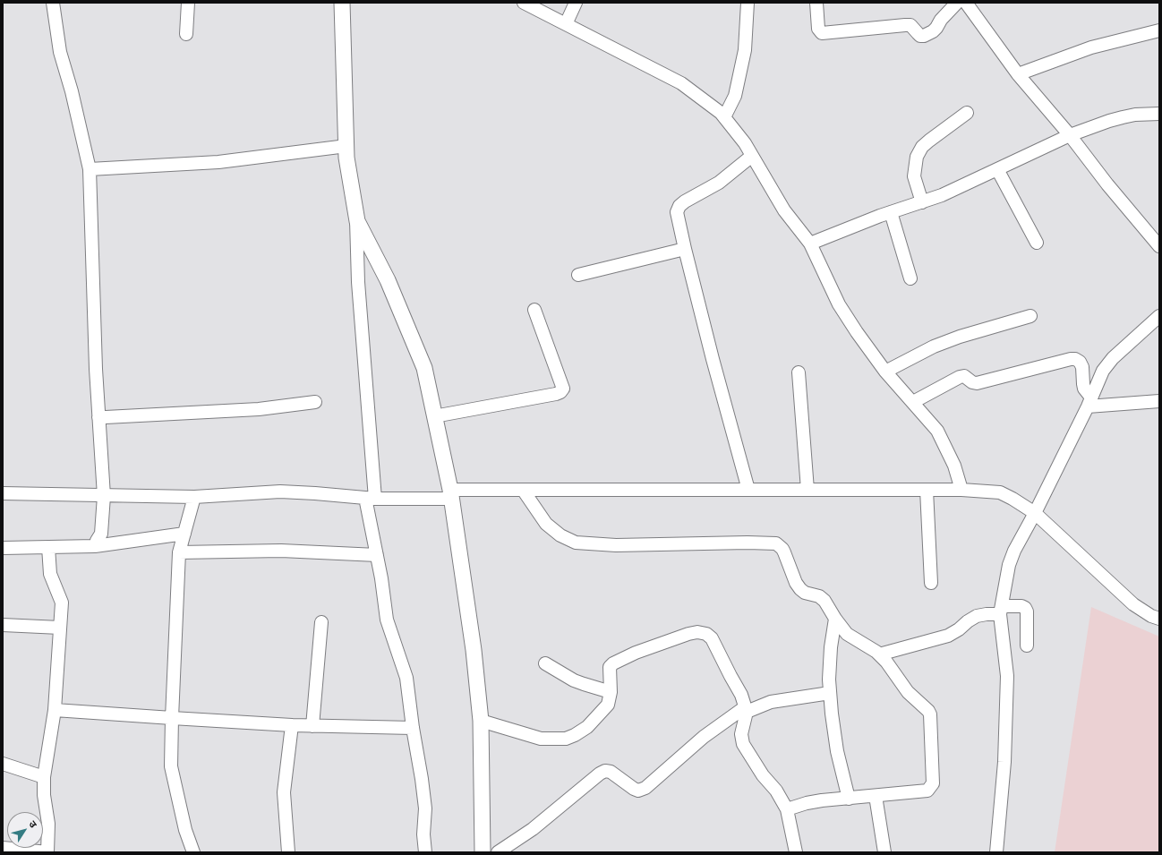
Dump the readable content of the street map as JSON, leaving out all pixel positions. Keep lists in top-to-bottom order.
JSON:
{
  "north": "top right"
}
